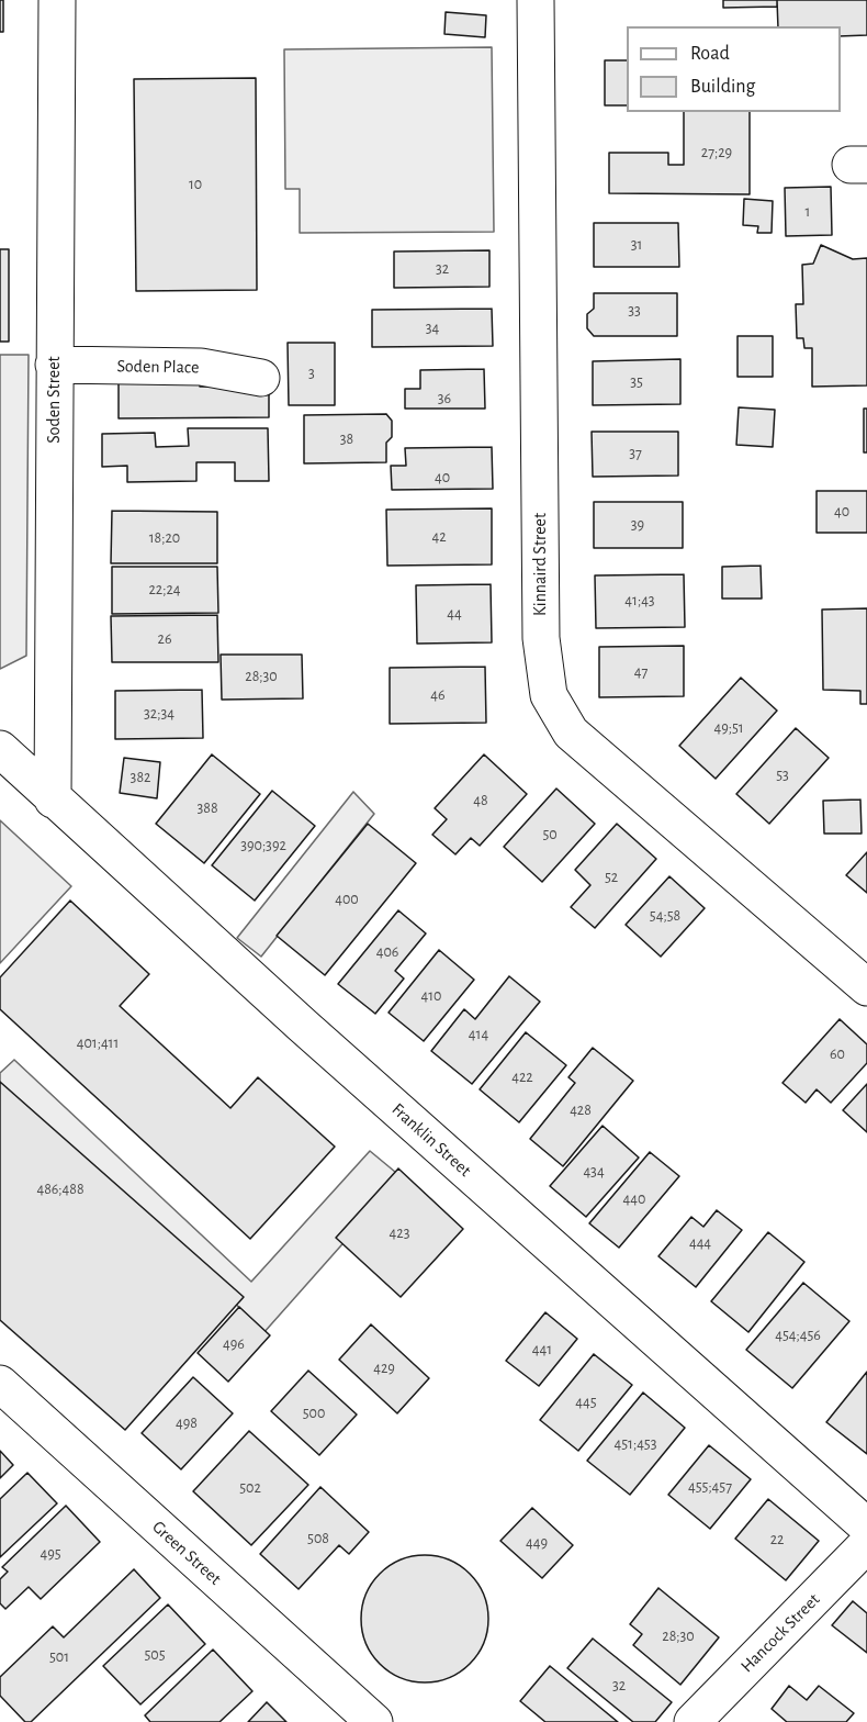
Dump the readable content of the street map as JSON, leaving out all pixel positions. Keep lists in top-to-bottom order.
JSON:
{
  "streets": {
    "street": [
      "Soden Place",
      "Soden Street",
      "Kinnaird Street",
      "Franklin Street",
      "Green Street",
      "Hancock Street"
    ]
  },
  "crossings": [
    ["Soden Place", "Soden Street"],
    ["Soden Street", "Franklin Street"]
  ],
  "house_numbers": [
    "27;29",
    "10",
    "1",
    "31",
    "32",
    "33",
    "34",
    "3",
    "35",
    "36",
    "38",
    "37",
    "40",
    "40",
    "39",
    "42",
    "18;20",
    "22;24",
    "41;43",
    "44",
    "26",
    "47",
    "28;30",
    "46",
    "32;34",
    "49;51",
    "53",
    "382",
    "48",
    "388",
    "50",
    "390;392",
    "52",
    "400",
    "54;58",
    "406",
    "410",
    "414",
    "401;411",
    "60",
    "422",
    "428",
    "434",
    "486;488",
    "440",
    "423",
    "444",
    "454;456",
    "496",
    "441",
    "429",
    "445",
    "500",
    "498",
    "451;453",
    "455;457",
    "502",
    "508",
    "22",
    "449",
    "495",
    "28;30",
    "505",
    "501",
    "32"
  ],
  "legend": ["Road", "Building"]
}
